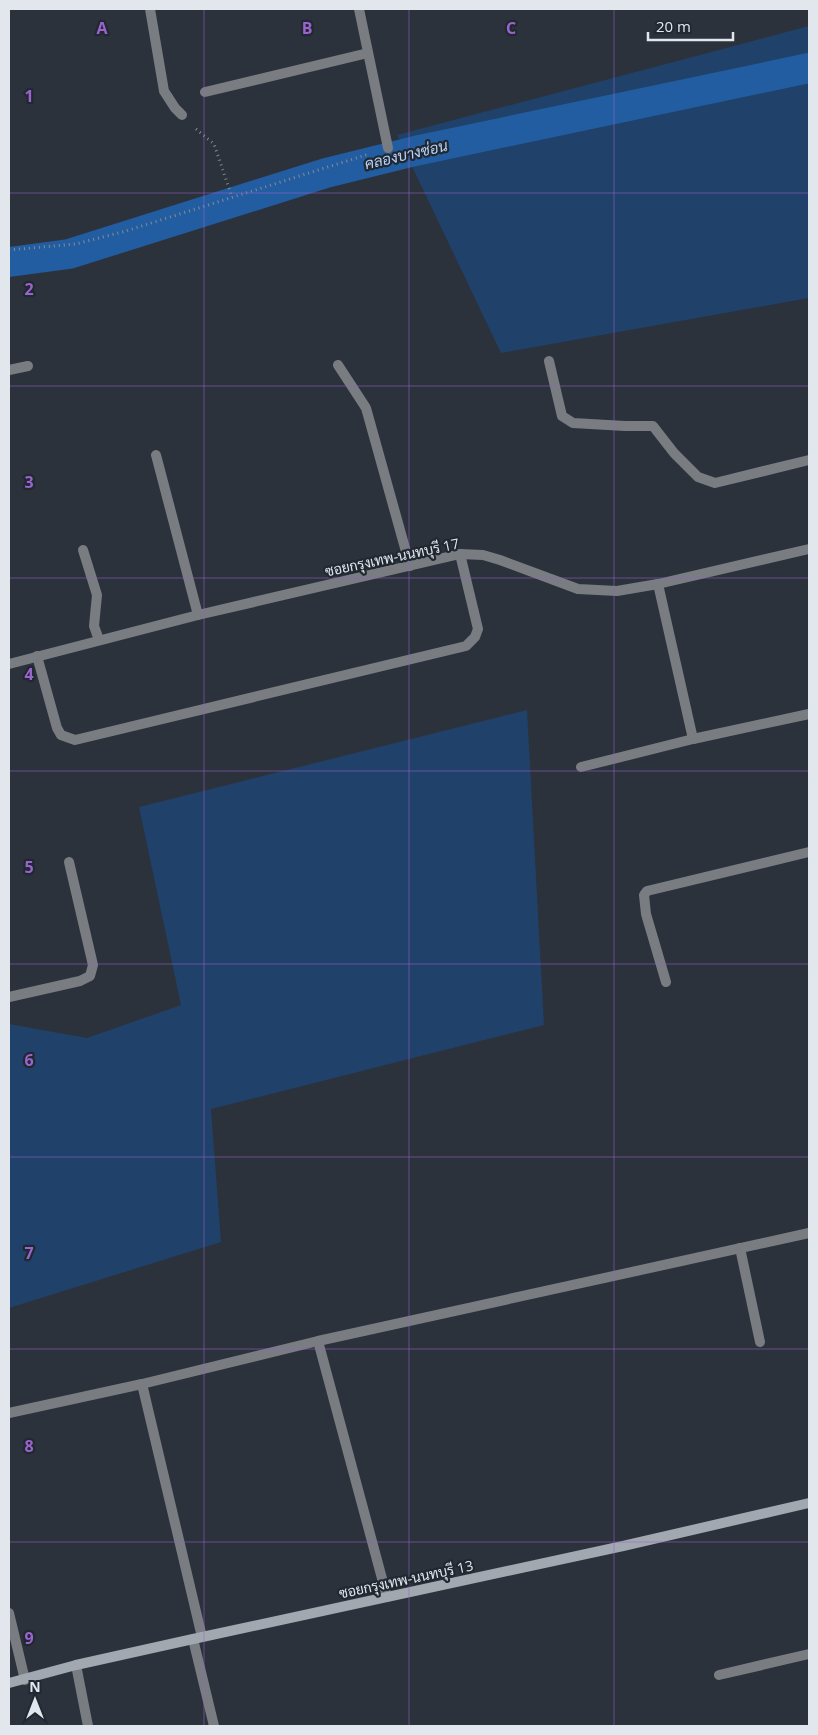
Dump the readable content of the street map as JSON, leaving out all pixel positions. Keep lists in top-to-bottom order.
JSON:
{
  "streets": {
    "street": ["ซอยกรุงเทพ-นนทบุรี 17", "ซอยกรุงเทพ-นนทบุรี 13"]
  },
  "water": ["คลองบางซ่อน"],
  "scale_bar": "20 m",
  "north": "top",
  "grid": {
    "columns": ["A", "B", "C"],
    "rows": [
      "1",
      "2",
      "3",
      "4",
      "5",
      "6",
      "7",
      "8",
      "9"
    ]
  }
}
